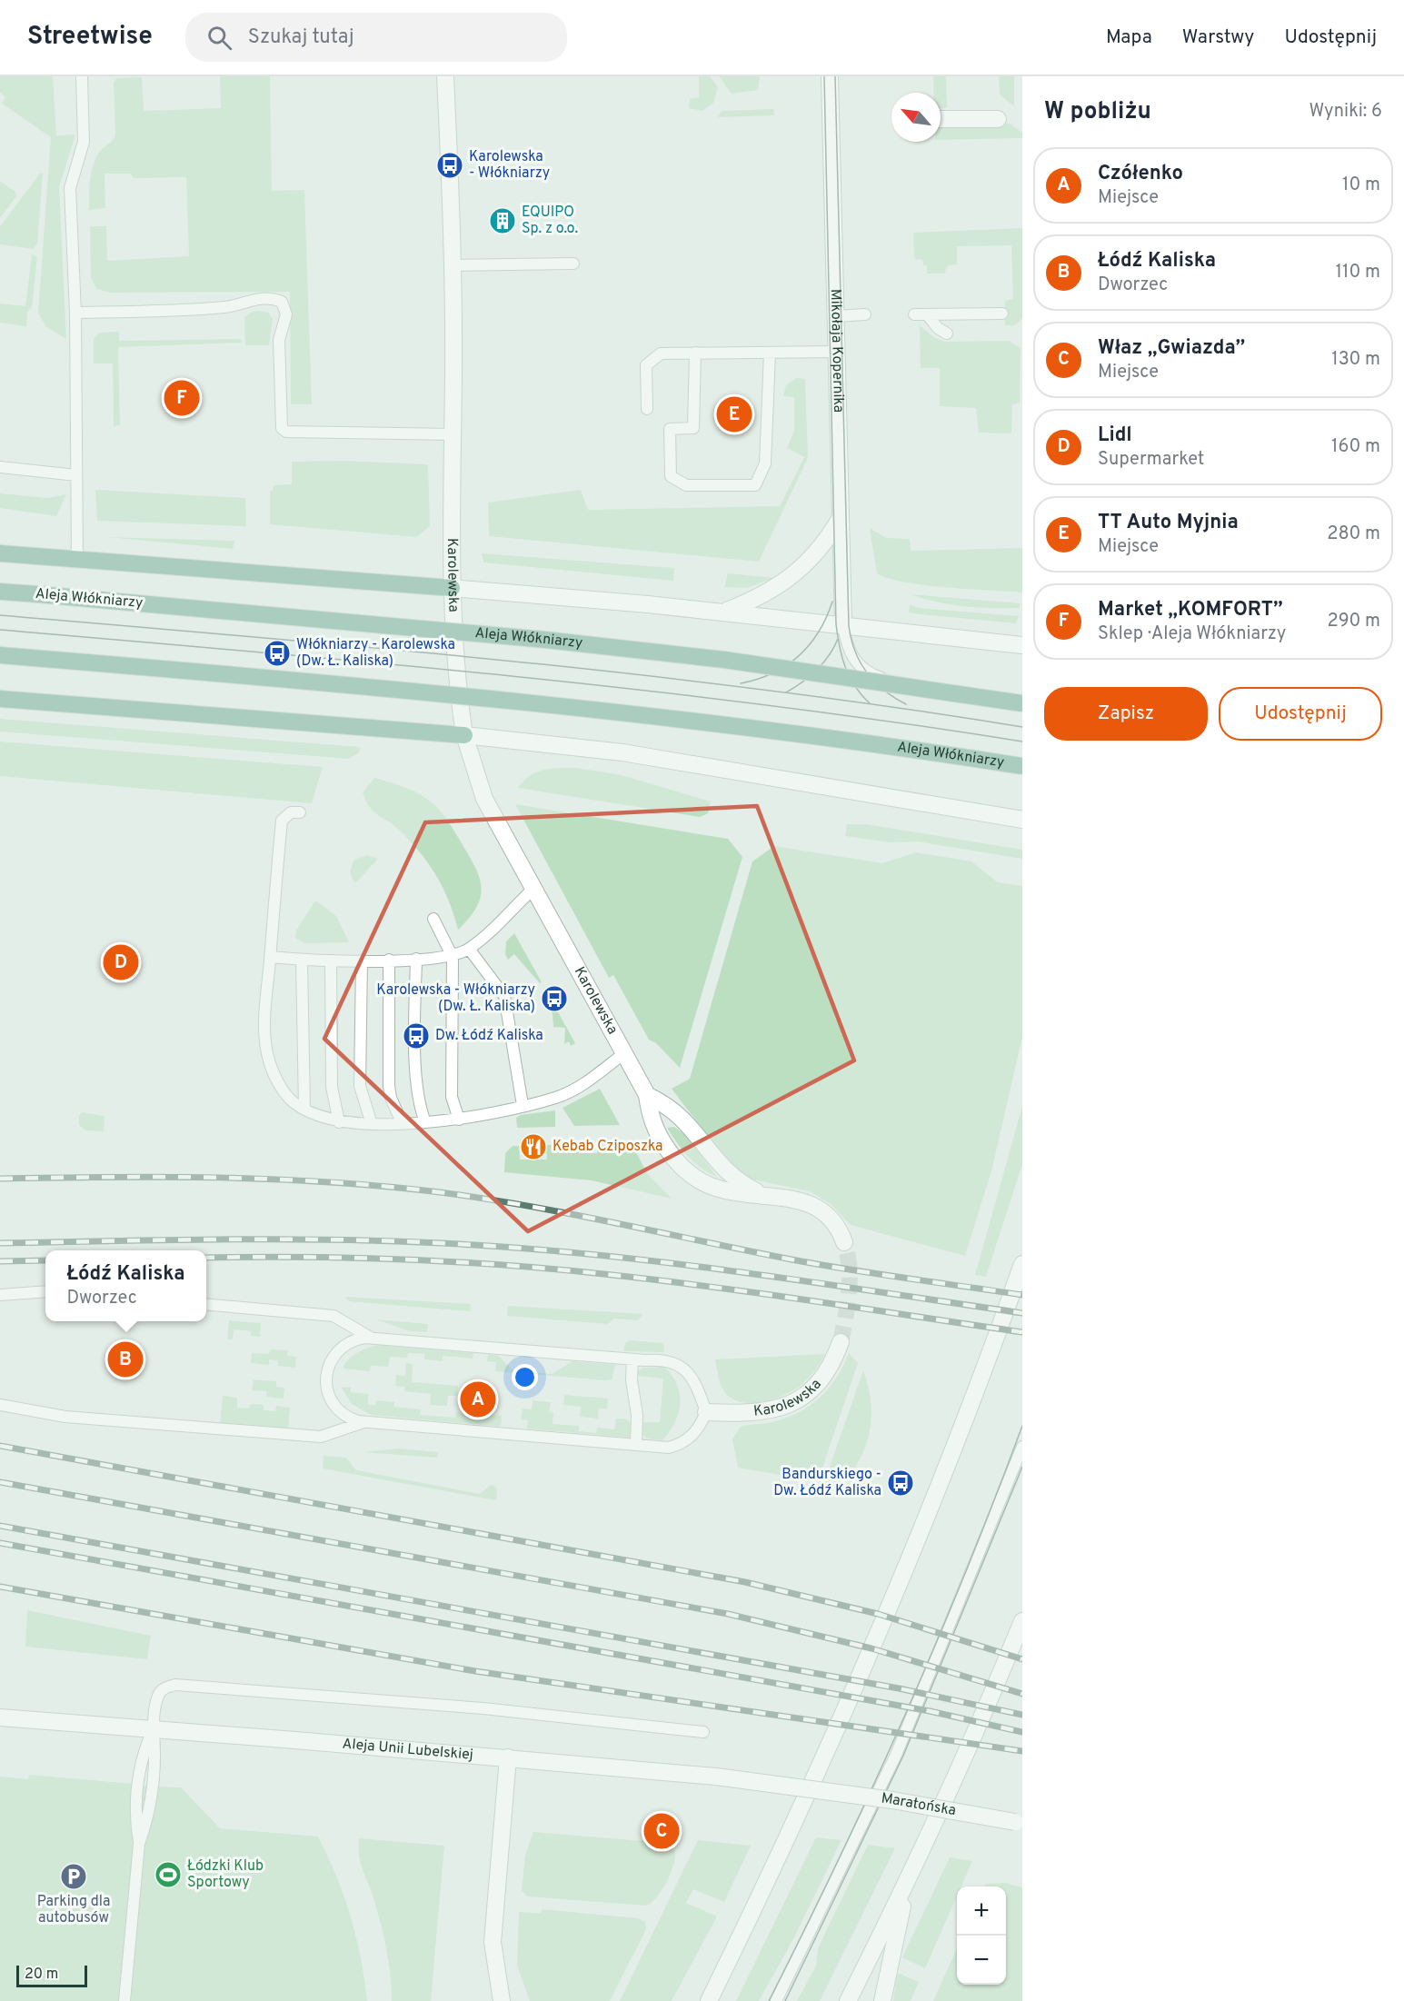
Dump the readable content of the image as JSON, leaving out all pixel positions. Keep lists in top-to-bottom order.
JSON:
{
  "streets": {
    "main road": ["Aleja Włókniarzy"],
    "street": [
      "Mikołaja Kopernika",
      "Karolewska",
      "Aleja Unii Lubelskiej",
      "Maratońska"
    ]
  },
  "crossings": [
    ["Aleja Unii Lubelskiej", "Maratońska"]
  ],
  "places": {
    "bus stop": [
      "Karolewska - Włókniarzy",
      "Włókniarzy - Karolewska (Dw. Ł. Kaliska)",
      "Karolewska - Włókniarzy (Dw. Ł. Kaliska)",
      "Dw. Łódź Kaliska",
      "Bandurskiego - Dw. Łódź Kaliska"
    ],
    "building": ["EQUIPO Sp. z o.o."],
    "restaurant": ["Kebab Cziposzka"],
    "sports": ["Łódzki Klub Sportowy"],
    "parking": ["Parking dla autobusów"]
  },
  "scale_bar": "20 m",
  "north": "top left",
  "page": {
    "header": "Streetwise",
    "search": "Szukaj tutaj",
    "nav": ["Mapa", "Warstwy", "Udostępnij"],
    "heading": ["W pobliżu", "Wyniki: 6"],
    "list": [
      {
        "mark": "A",
        "name": "Czółenko",
        "note": "Miejsce",
        "value": "10 m"
      },
      {
        "mark": "B",
        "name": "Łódź Kaliska",
        "note": "Dworzec",
        "value": "110 m"
      },
      {
        "mark": "C",
        "name": "Właz „Gwiazda”",
        "note": "Miejsce",
        "value": "130 m"
      },
      {
        "mark": "D",
        "name": "Lidl",
        "note": "Supermarket",
        "value": "160 m"
      },
      {
        "mark": "E",
        "name": "TT Auto Myjnia",
        "note": "Miejsce",
        "value": "280 m"
      },
      {
        "mark": "F",
        "name": "Market „KOMFORT”",
        "note": "Sklep · Aleja Włókniarzy",
        "value": "290 m"
      }
    ],
    "pins": [
      "F",
      "E",
      "D",
      "B",
      "A",
      "C"
    ],
    "buttons": ["Zapisz", "Udostępnij"],
    "popup": ["Łódź Kaliska", "Dworzec"],
    "map_buttons": ["+", "−"],
    "scale": "20 m"
  }
}
